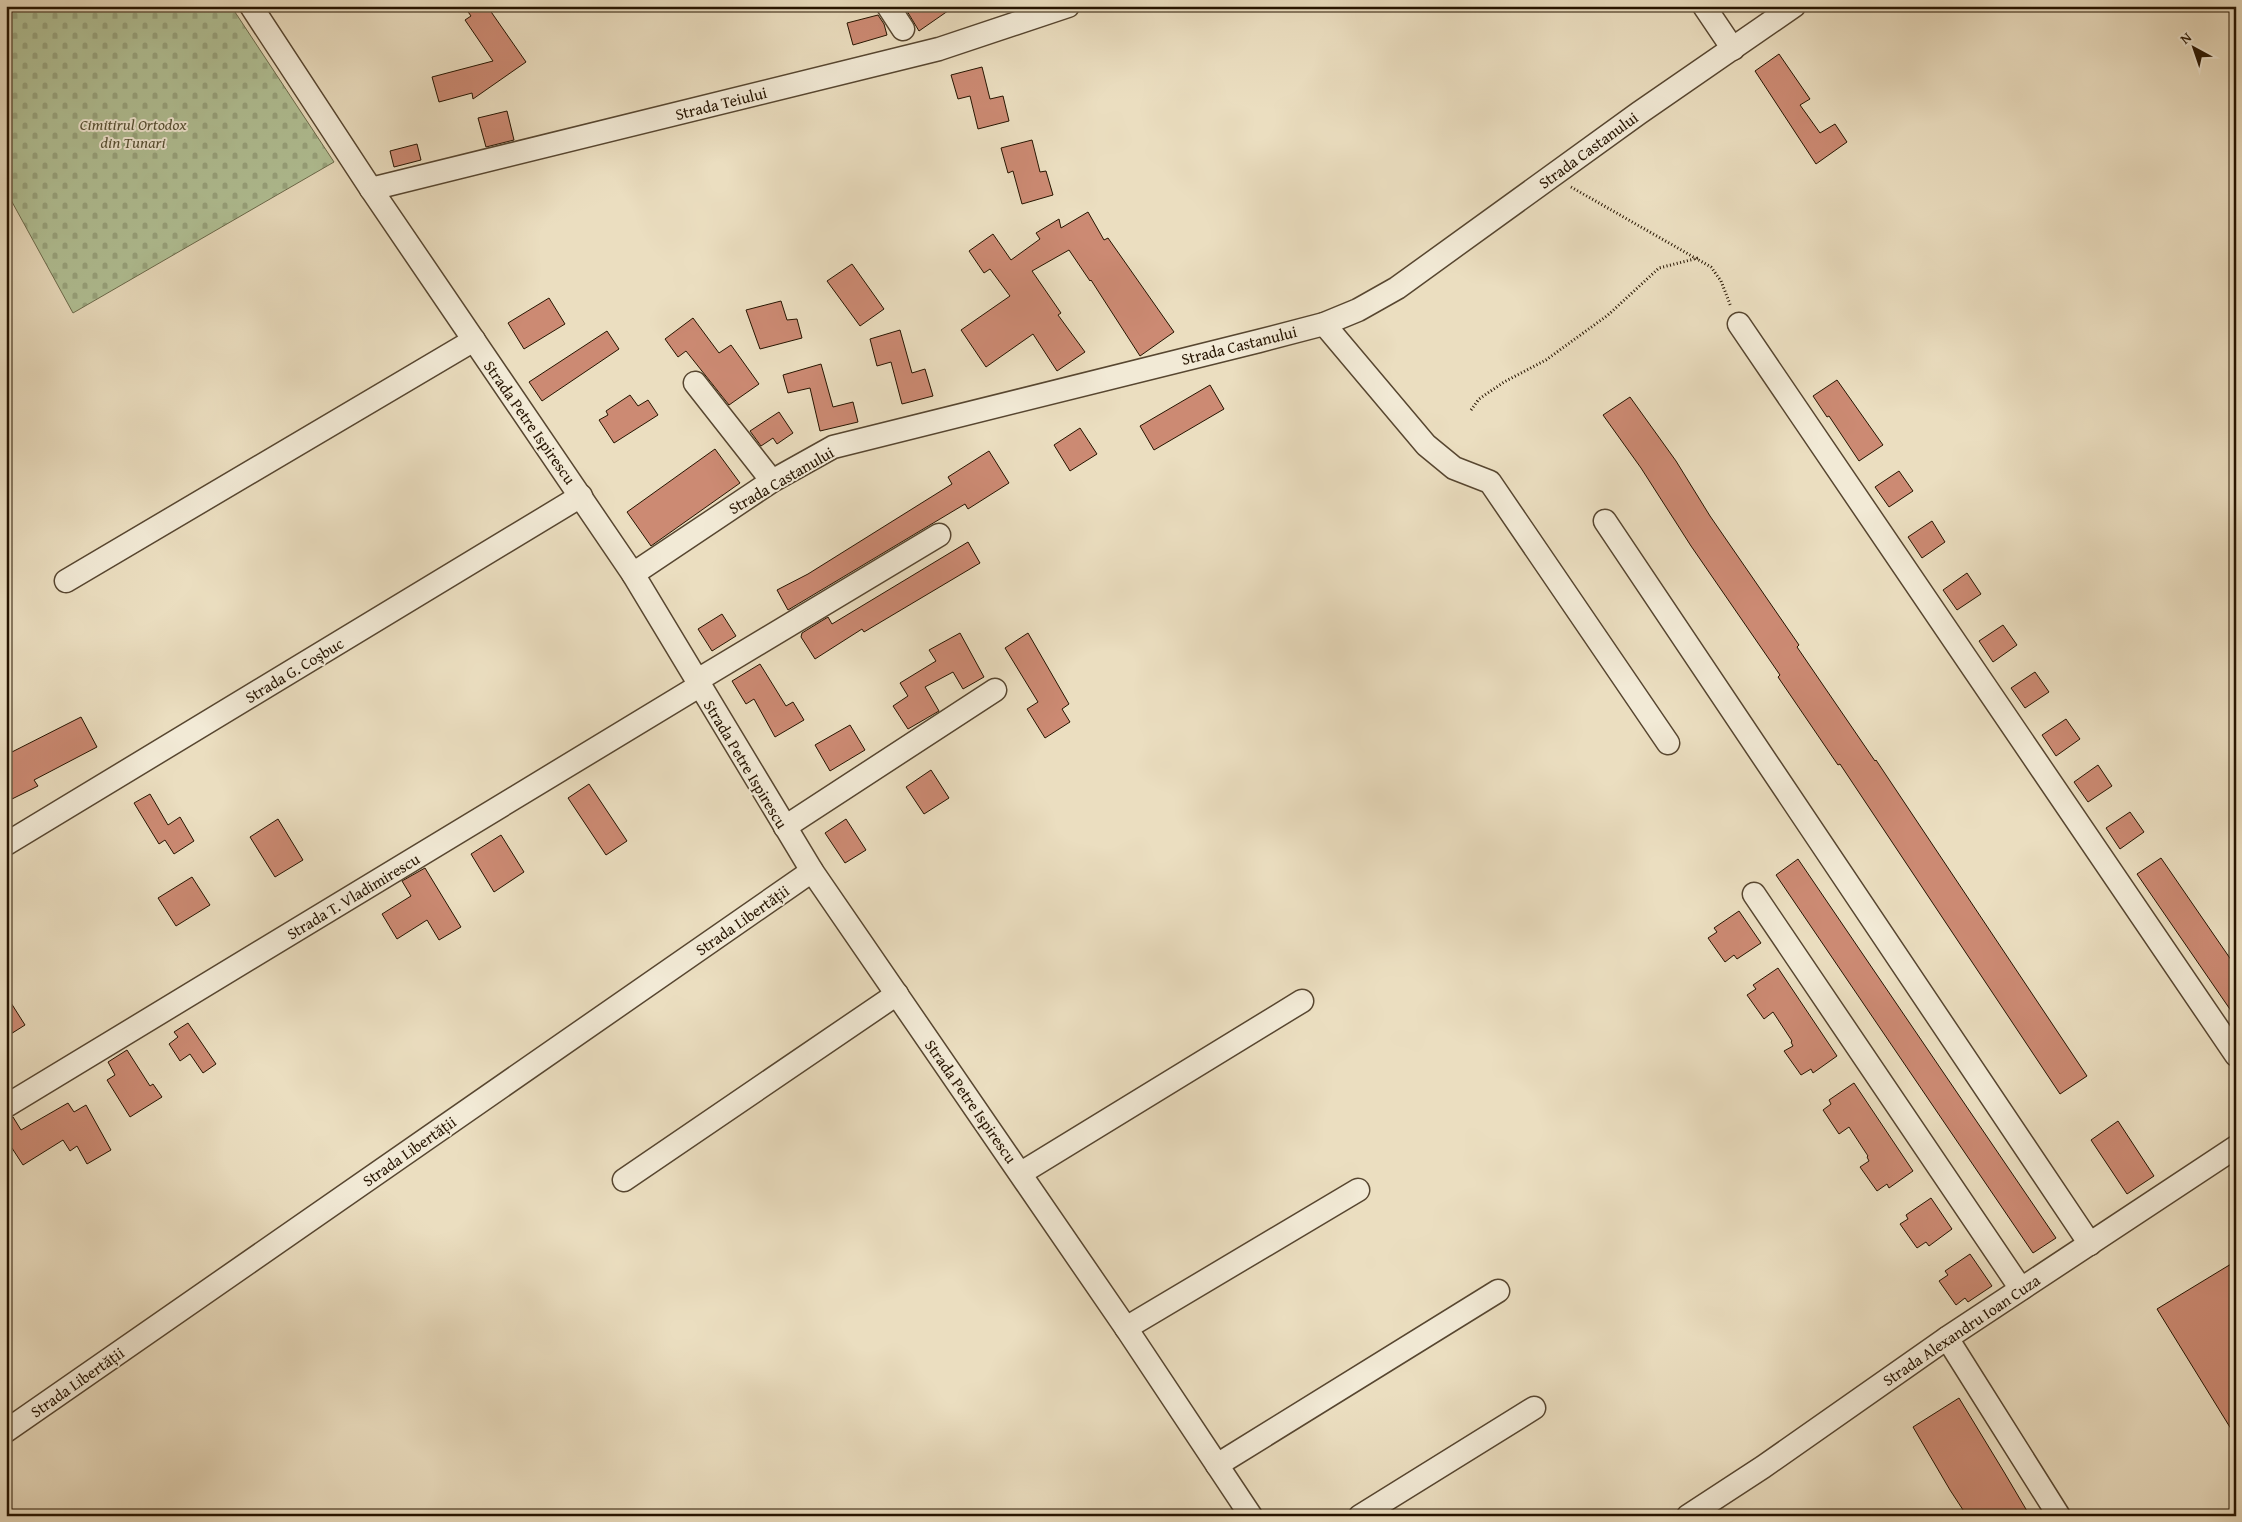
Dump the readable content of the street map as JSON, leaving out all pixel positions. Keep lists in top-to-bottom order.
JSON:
{
  "streets": {
    "street": [
      "Strada Teiului",
      "Strada Castanului",
      "Strada Petre Ispirescu",
      "Strada G. Coșbuc",
      "Strada T. Vladimirescu",
      "Strada Libertății",
      "Strada Alexandru Ioan Cuza"
    ]
  },
  "crossings": [
    ["Strada Teiului", "Strada Petre Ispirescu"],
    ["Strada Castanului", "Strada Petre Ispirescu"],
    ["Strada Petre Ispirescu", "Strada G. Coșbuc"],
    ["Strada Petre Ispirescu", "Strada T. Vladimirescu"],
    ["Strada Petre Ispirescu", "Strada Libertății"]
  ],
  "parks": ["Cimitirul Ortodox din Tunari"],
  "north": "top left"
}
